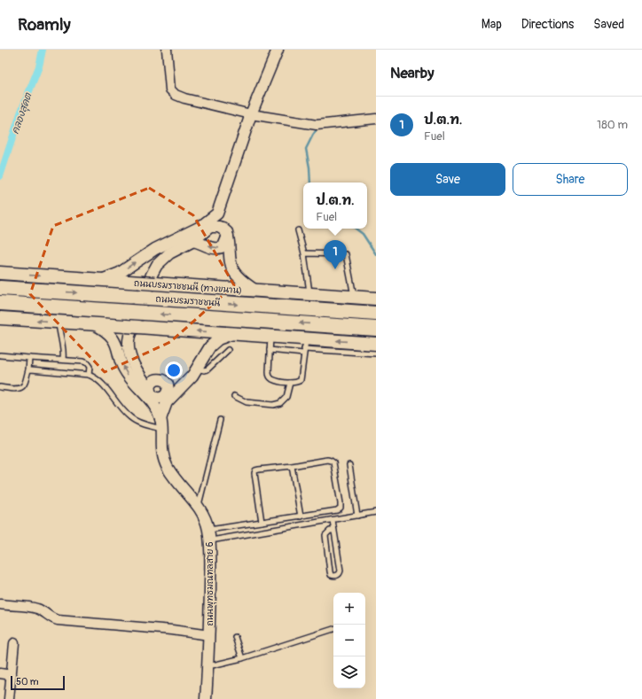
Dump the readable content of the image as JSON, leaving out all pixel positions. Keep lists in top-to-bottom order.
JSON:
{
  "streets": {
    "highway": ["ถนนบรมราชชนนี"],
    "main road": ["ถนนบรมราชชนนี (ทางขนาน)"],
    "street": ["ถนนพุทธมณฑลสาย 6"]
  },
  "water": ["คลองสุคต"],
  "scale_bar": "50 m",
  "page": {
    "header": "Roamly",
    "nav": ["Map", "Directions", "Saved"],
    "heading": "Nearby",
    "list": [
      {
        "mark": "1",
        "name": "ป.ต.ท.",
        "note": "Fuel",
        "value": "180 m"
      }
    ],
    "buttons": ["Save", "Share"],
    "popup": ["ป.ต.ท.", "Fuel"],
    "pins": "1",
    "map_buttons": ["+", "−"],
    "scale": "50 m"
  }
}
